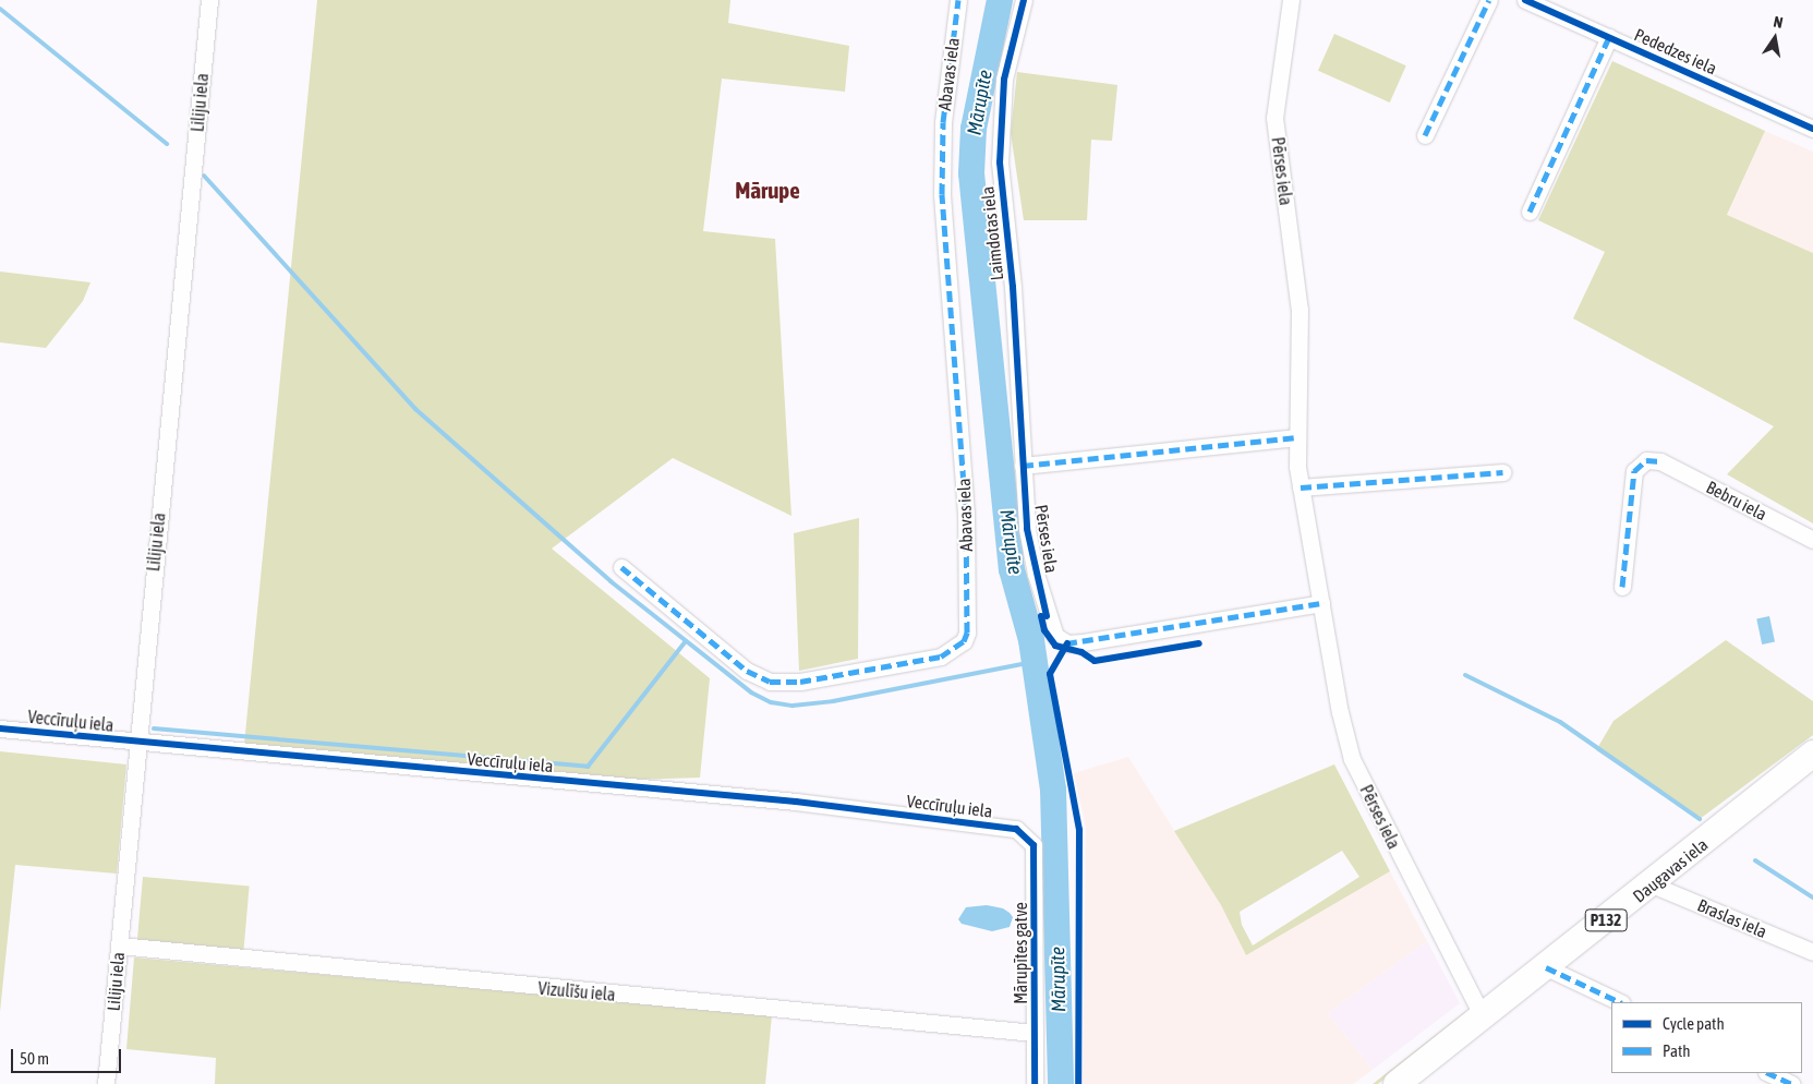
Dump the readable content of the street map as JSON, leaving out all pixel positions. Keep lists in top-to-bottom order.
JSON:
{
  "streets": {
    "main road": ["Daugavas iela", "P132"],
    "street": [
      "Pededzes iela",
      "Abavas iela",
      "Liliju iela",
      "Pērses iela",
      "Laimdotas iela",
      "Bebru iela",
      "Veccīruļu iela",
      "Braslas iela",
      "Mārupītes gatve",
      "Vizulīšu iela"
    ]
  },
  "crossings": [
    ["Liliju iela", "Veccīruļu iela"],
    ["Liliju iela", "Vizulīšu iela"],
    ["Pērses iela", "Laimdotas iela"],
    ["Pērses iela", "Daugavas iela"],
    ["Veccīruļu iela", "Mārupītes gatve"],
    ["Daugavas iela", "Braslas iela"],
    ["Mārupītes gatve", "Vizulīšu iela"]
  ],
  "districts": ["Mārupe"],
  "water": ["Mārupīte"],
  "legend": ["Cycle path", "Path"],
  "scale_bar": "50 m",
  "north": "top"
}
